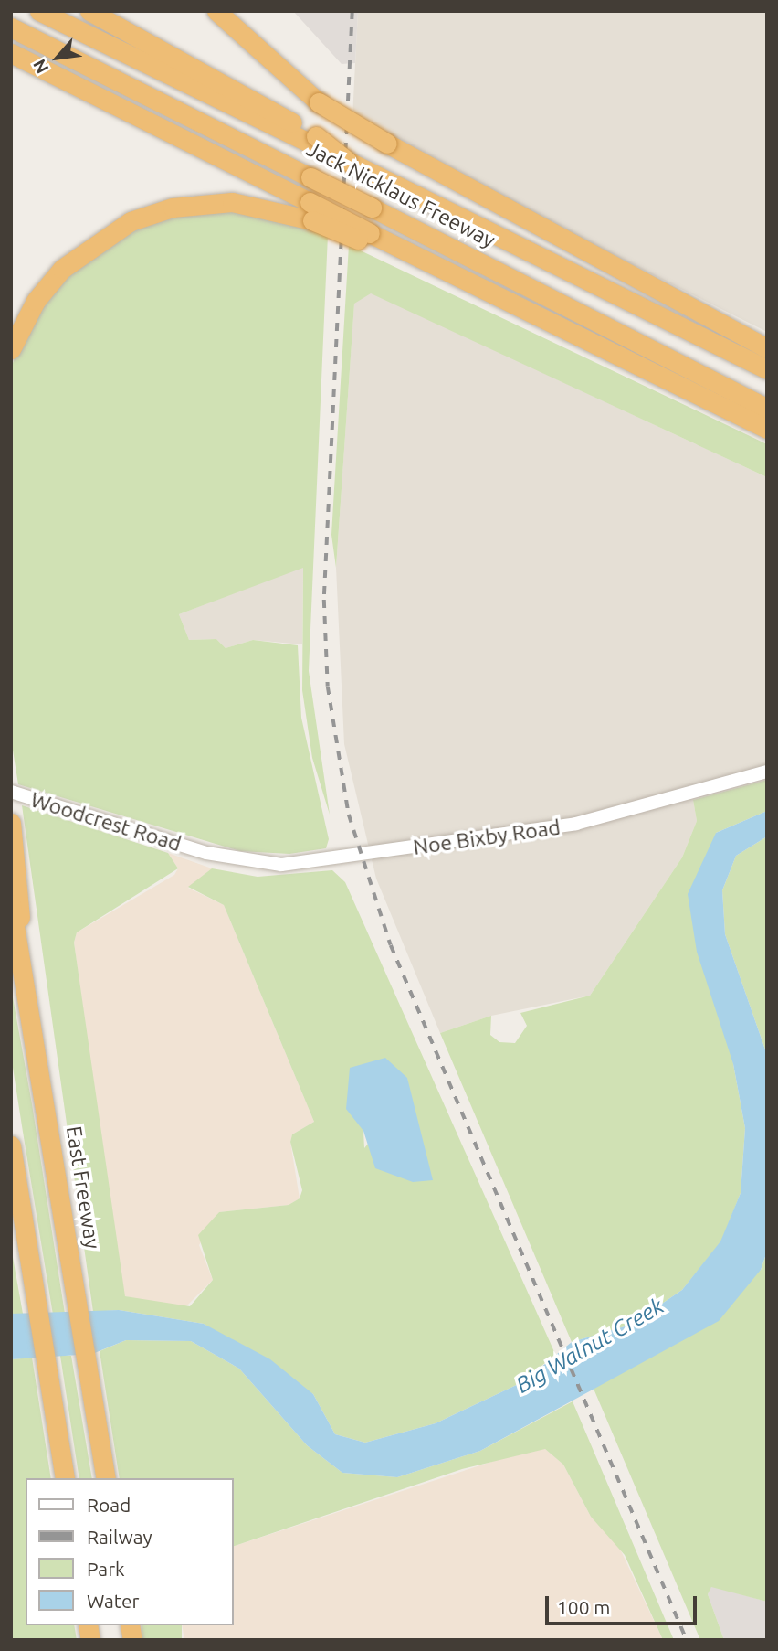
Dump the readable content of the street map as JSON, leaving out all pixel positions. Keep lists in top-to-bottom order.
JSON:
{
  "streets": {
    "highway": ["Jack Nicklaus Freeway", "East Freeway"],
    "street": ["Woodcrest Road", "Noe Bixby Road"]
  },
  "crossings": [
    ["Woodcrest Road", "Noe Bixby Road"]
  ],
  "water": ["Big Walnut Creek"],
  "legend": [
    "Road",
    "Railway",
    "Park",
    "Water"
  ],
  "scale_bar": "100 m",
  "north": "bottom left"
}
